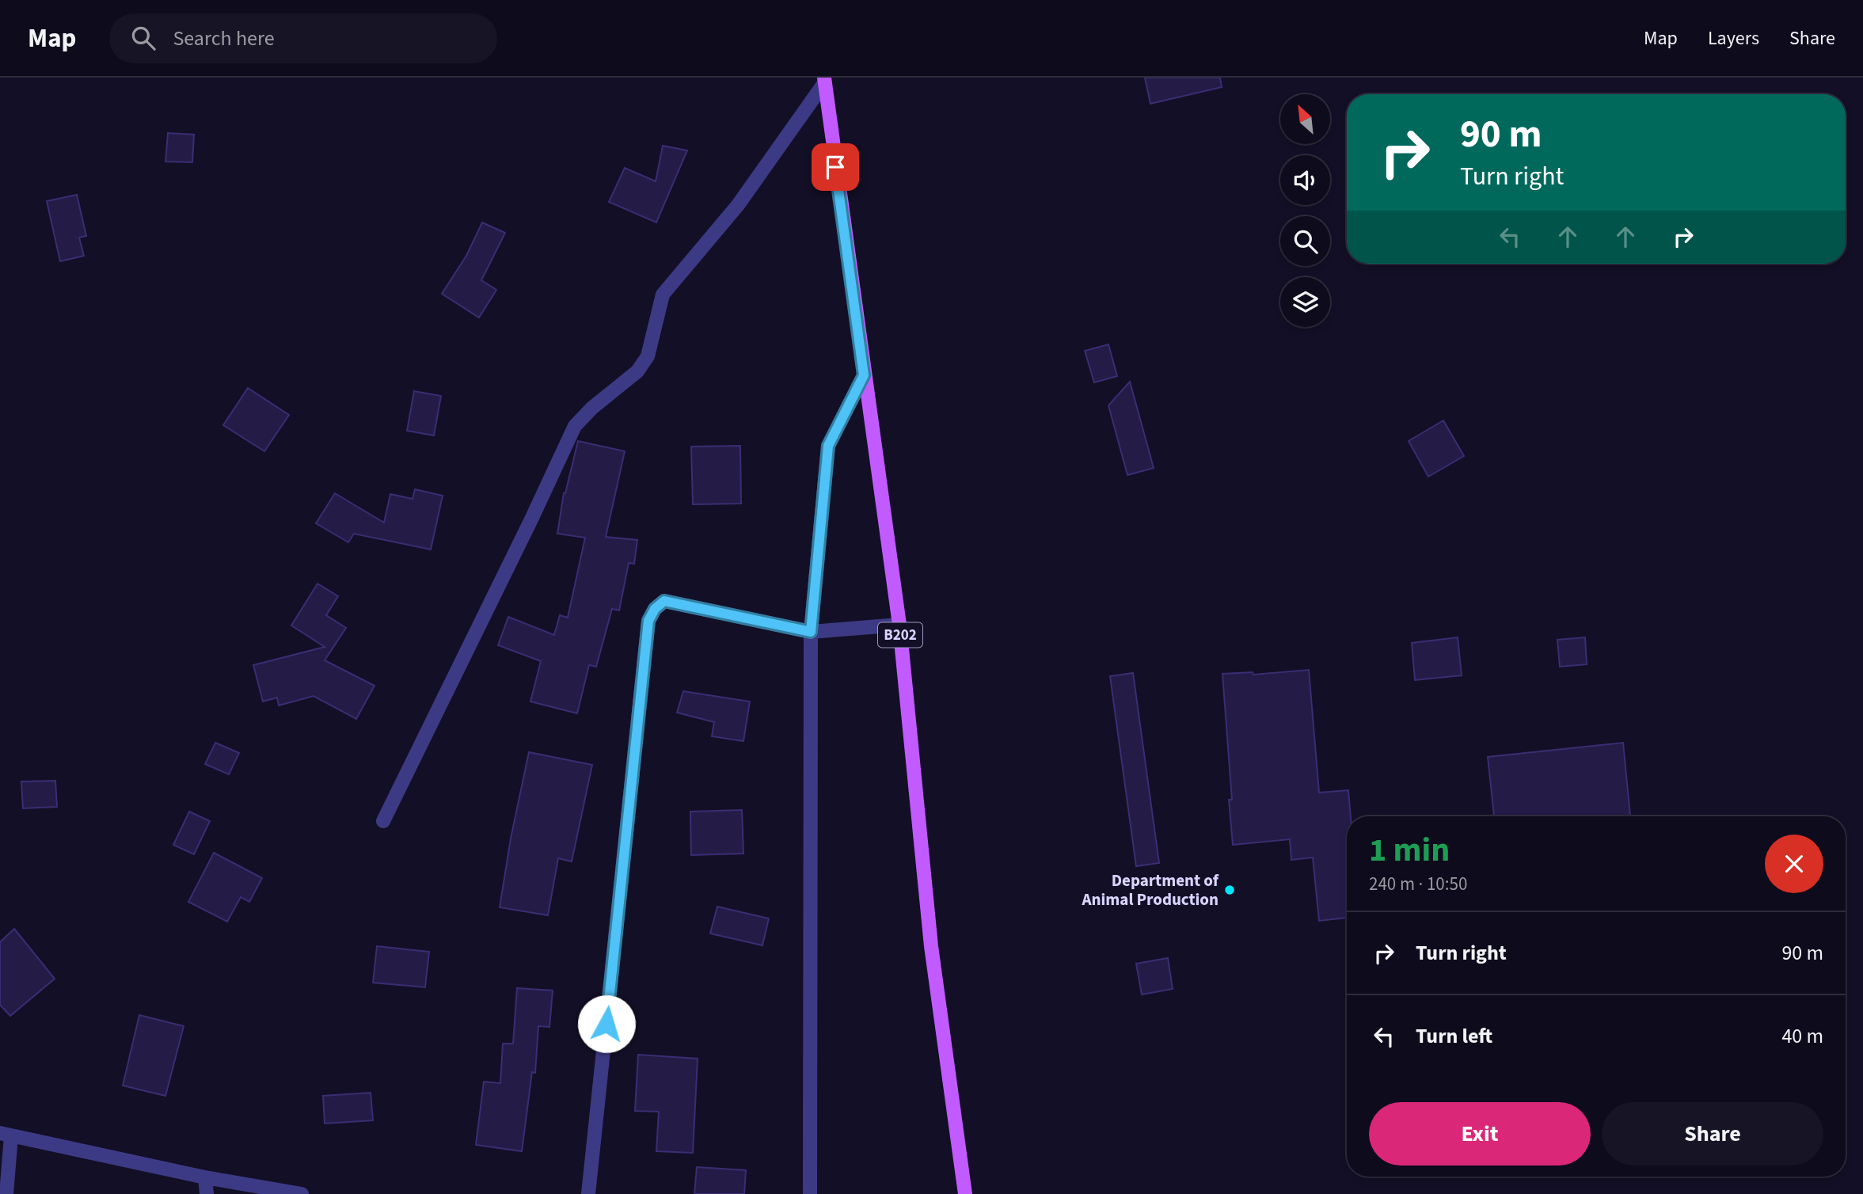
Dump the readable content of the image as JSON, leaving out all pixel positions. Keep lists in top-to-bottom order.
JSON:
{
  "streets": {
    "main road": ["B202"]
  },
  "places": ["Department of Animal Production"],
  "north": "top left",
  "page": {
    "header": "Map",
    "search": "Search here",
    "nav": ["Map", "Layers", "Share"],
    "turn": ["90 m", "Turn right"],
    "heading": ["1 min", "240 m · 10:50"],
    "list": [
      {
        "name": "Turn right",
        "value": "90 m"
      },
      {
        "name": "Turn left",
        "value": "40 m"
      }
    ],
    "buttons": ["Exit", "Share"]
  }
}
